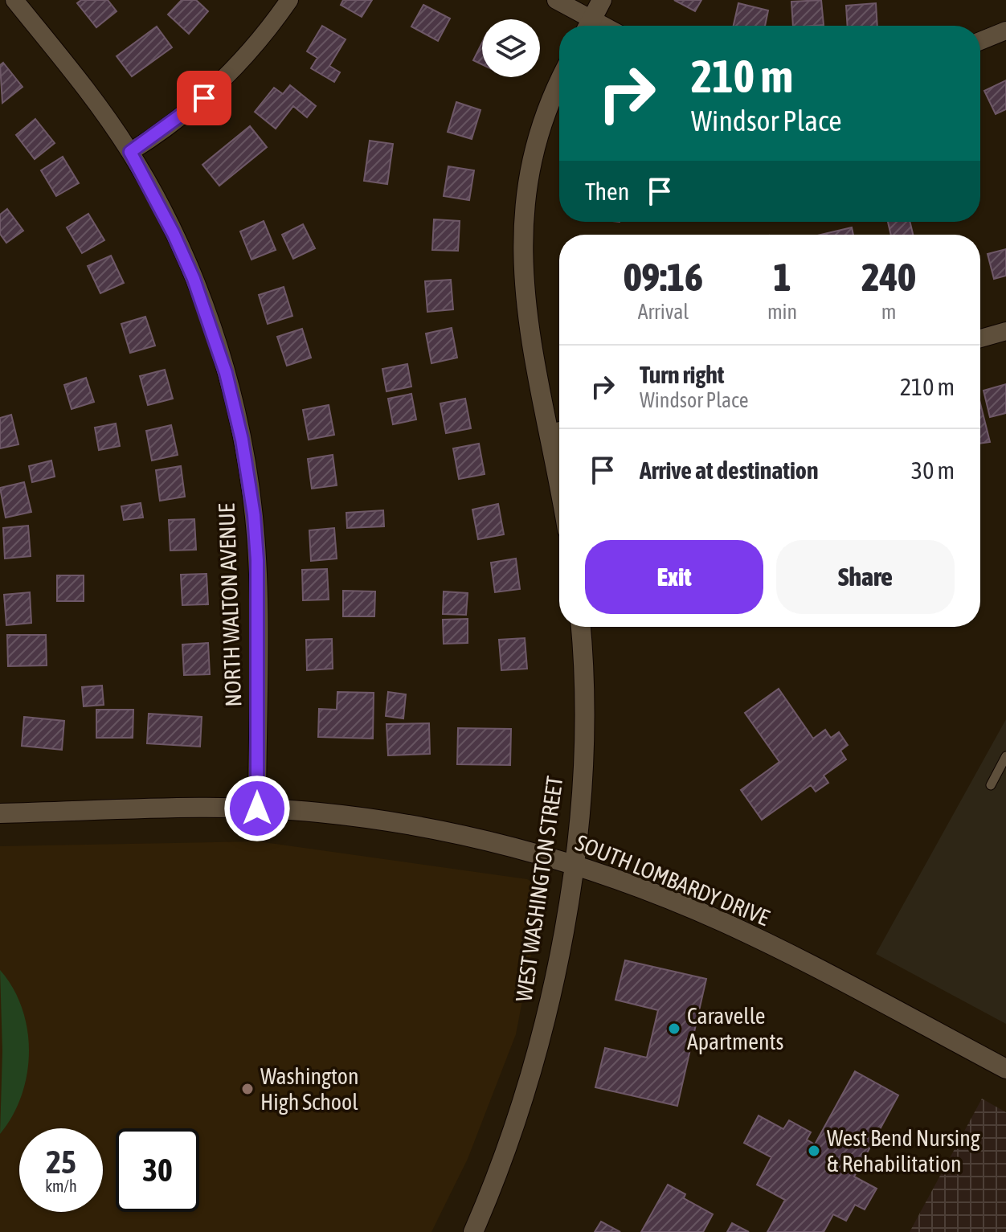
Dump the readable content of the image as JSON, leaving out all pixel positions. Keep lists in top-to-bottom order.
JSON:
{
  "streets": {
    "street": ["NORTH WALTON AVENUE", "SOUTH LOMBARDY DRIVE", "WEST WASHINGTON STREET"]
  },
  "crossings": [
    ["NORTH WALTON AVENUE", "SOUTH LOMBARDY DRIVE"],
    ["SOUTH LOMBARDY DRIVE", "WEST WASHINGTON STREET"]
  ],
  "places": ["Caravelle Apartments", "Washington High School", "West Bend Nursing & Rehabilitation"],
  "page": {
    "turn": ["210 m", "Windsor Place"],
    "then": "Then",
    "eta": [
      "09:16",
      "Arrival",
      "1",
      "min",
      "240",
      "m"
    ],
    "list": [
      {
        "name": "Turn right",
        "note": "Windsor Place",
        "value": "210 m"
      },
      {
        "name": "Arrive at destination",
        "value": "30 m"
      }
    ],
    "buttons": ["Exit", "Share"],
    "speed": "25 km/h",
    "limit": "30"
  }
}
